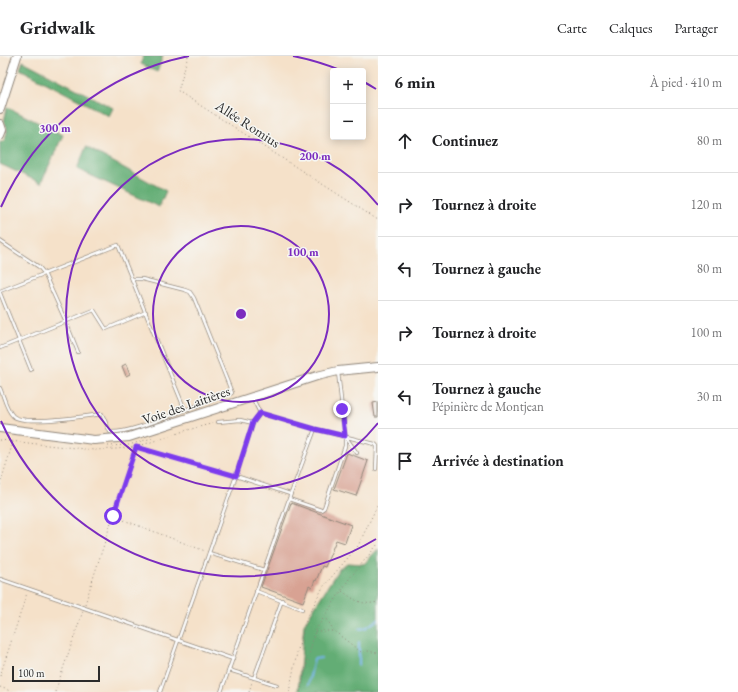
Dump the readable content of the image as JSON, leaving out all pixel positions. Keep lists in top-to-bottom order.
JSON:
{
  "streets": {
    "street": ["Voie des Laitières"],
    "path": ["Allée Romius"]
  },
  "scale_bar": "100 m",
  "page": {
    "header": "Gridwalk",
    "nav": ["Carte", "Calques", "Partager"],
    "heading": ["6 min", "À pied · 410 m"],
    "map_buttons": ["+", "−"],
    "list": [
      ["Continuez", "80 m"],
      ["Tournez à droite", "120 m"],
      ["Tournez à gauche", "80 m"],
      ["Tournez à droite", "100 m"],
      ["Tournez à gauche", "Pépinière de Montjean", "30 m"],
      "Arrivée à destination"
    ],
    "scale": "100 m"
  },
  "rings": ["300 m", "200 m", "100 m"]
}
